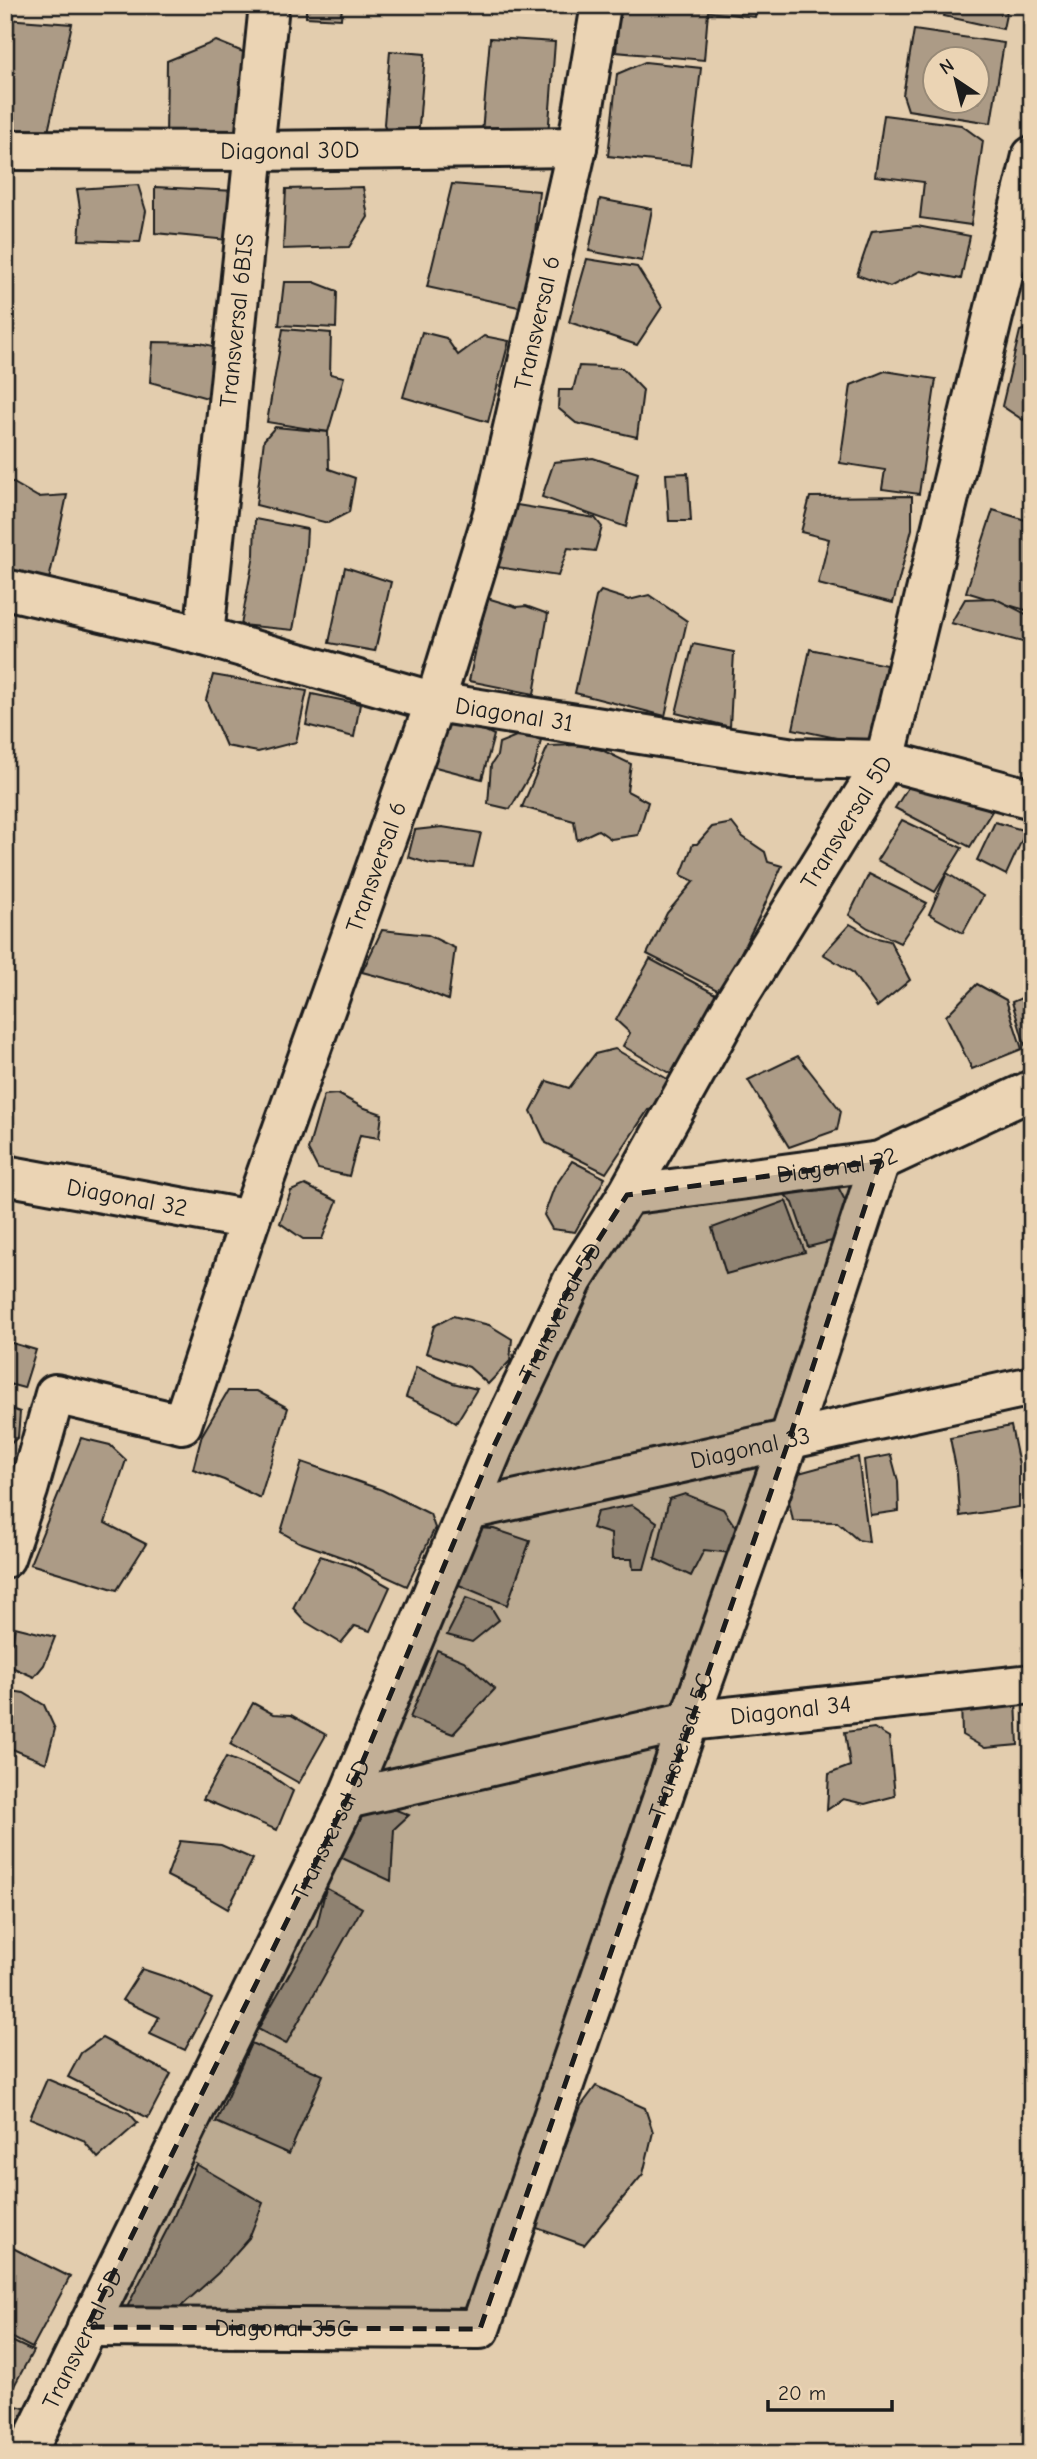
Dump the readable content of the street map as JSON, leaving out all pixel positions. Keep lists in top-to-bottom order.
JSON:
{
  "streets": {
    "street": [
      "Diagonal 30D",
      "Transversal 6BIS",
      "Transversal 6",
      "Diagonal 31",
      "Transversal 5D",
      "Diagonal 32",
      "Diagonal 33",
      "Diagonal 34",
      "Transversal 5C",
      "Diagonal 35C"
    ]
  },
  "crossings": [
    ["Diagonal 30D", "Transversal 6BIS"],
    ["Diagonal 30D", "Transversal 6"],
    ["Transversal 6BIS", "Diagonal 31"],
    ["Transversal 6", "Diagonal 31"],
    ["Transversal 6", "Diagonal 32"],
    ["Diagonal 31", "Transversal 5D"],
    ["Transversal 5D", "Diagonal 32"],
    ["Transversal 5D", "Diagonal 33"],
    ["Transversal 5D", "Diagonal 34"],
    ["Transversal 5D", "Diagonal 35C"],
    ["Diagonal 32", "Transversal 5C"],
    ["Diagonal 33", "Transversal 5C"],
    ["Diagonal 34", "Transversal 5C"],
    ["Transversal 5C", "Diagonal 35C"]
  ],
  "scale_bar": "20 m",
  "north": "top left"
}
